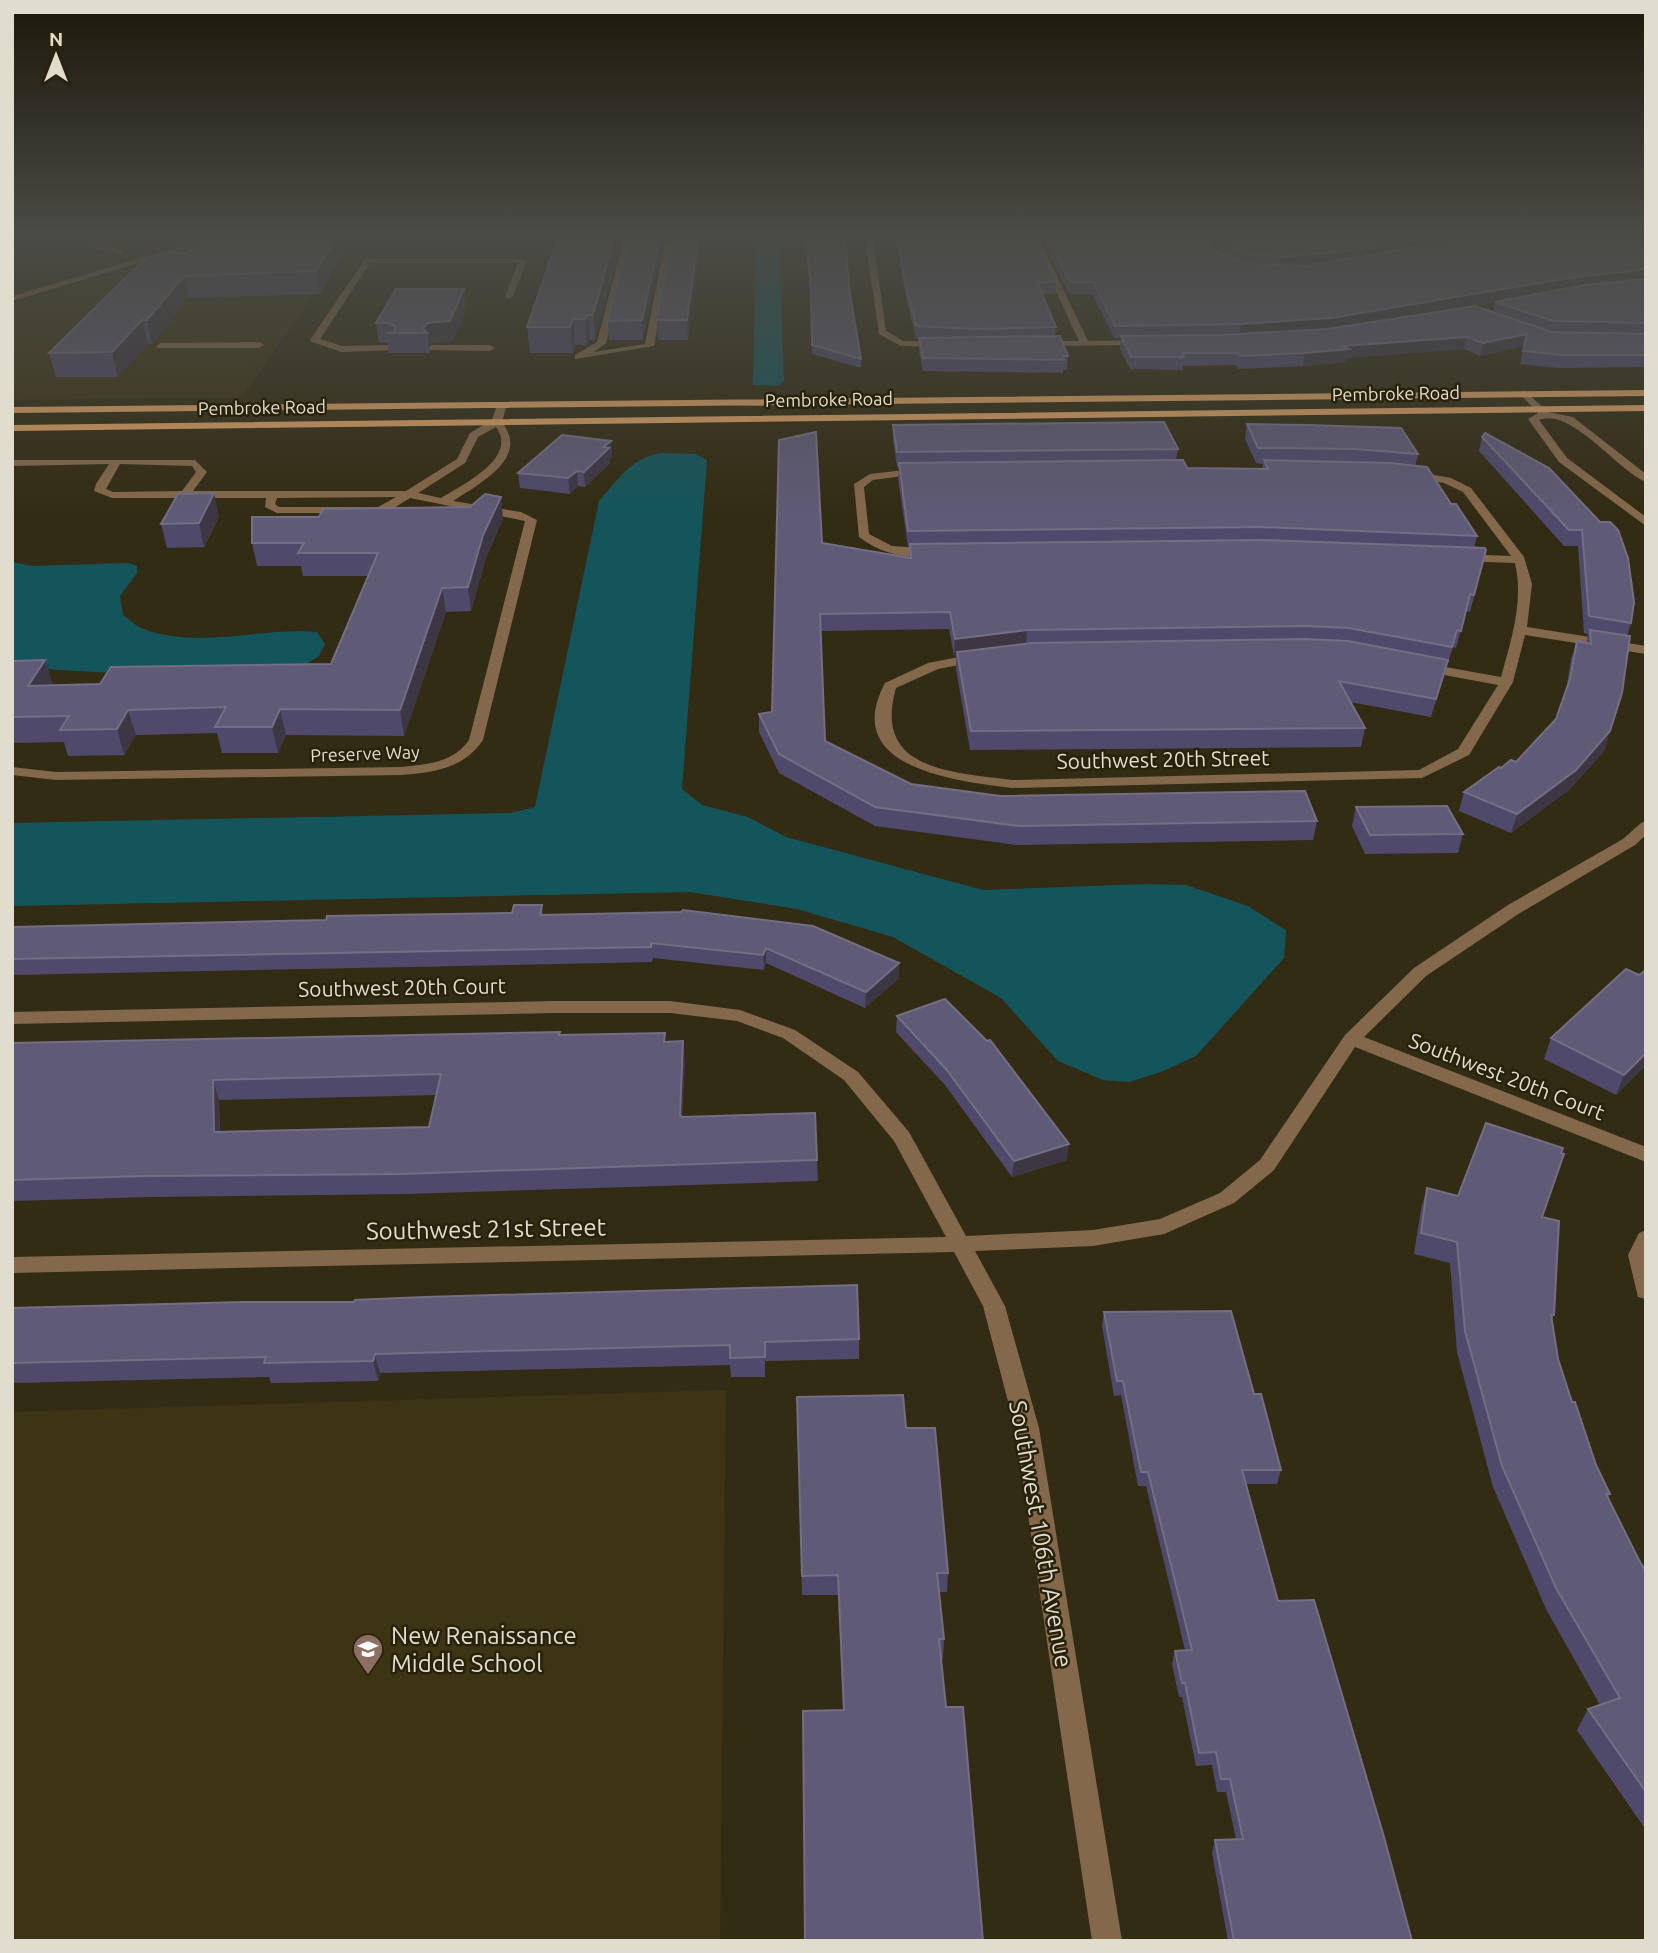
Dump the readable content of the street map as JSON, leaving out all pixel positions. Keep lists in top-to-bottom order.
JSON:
{
  "streets": {
    "main road": ["Pembroke Road"],
    "street": [
      "Preserve Way",
      "Southwest 20th Street",
      "Southwest 20th Court",
      "Southwest 21st Street",
      "Southwest 106th Avenue"
    ]
  },
  "crossings": [
    ["Southwest 20th Court", "Southwest 21st Street"],
    ["Southwest 20th Court", "Southwest 106th Avenue"],
    ["Southwest 21st Street", "Southwest 106th Avenue"]
  ],
  "places": {
    "school or university": ["New Renaissance Middle School"]
  },
  "north": "top"
}
